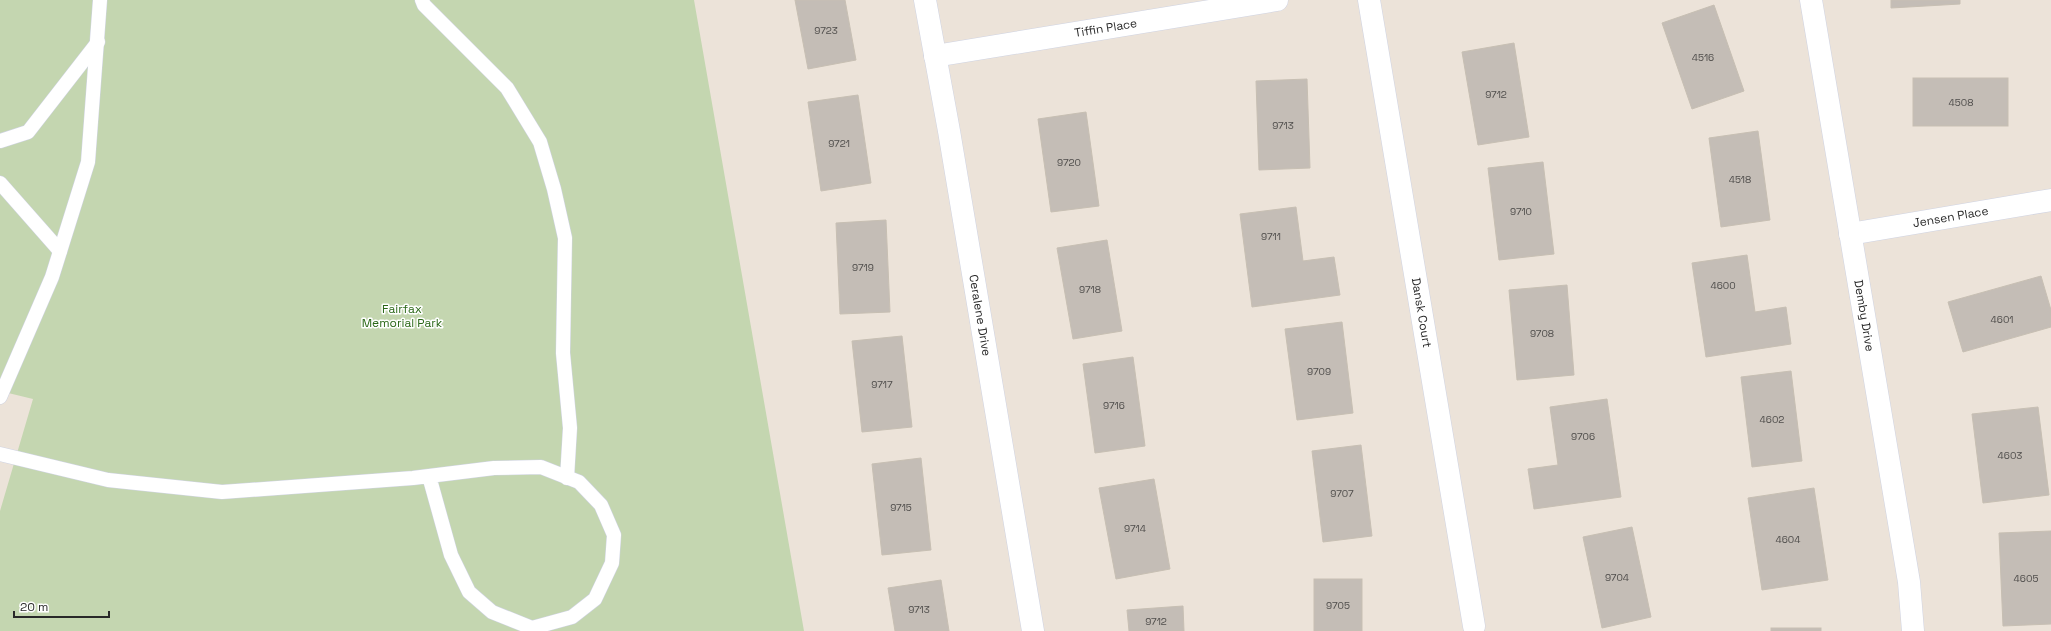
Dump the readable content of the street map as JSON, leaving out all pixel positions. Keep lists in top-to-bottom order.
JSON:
{
  "streets": {
    "street": [
      "Tiffin Place",
      "Jensen Place",
      "Dansk Court",
      "Ceralene Drive",
      "Demby Drive"
    ]
  },
  "crossings": [
    ["Tiffin Place", "Ceralene Drive"],
    ["Jensen Place", "Demby Drive"]
  ],
  "parks": ["Fairfax Memorial Park"],
  "house_numbers": [
    "9723",
    "4516",
    "9712",
    "4508",
    "9713",
    "9721",
    "9720",
    "4518",
    "9710",
    "9711",
    "9719",
    "4600",
    "9718",
    "4601",
    "9708",
    "9709",
    "9717",
    "9716",
    "4602",
    "9706",
    "4603",
    "9707",
    "9715",
    "9714",
    "4604",
    "9704",
    "4605",
    "9705",
    "9713",
    "9712"
  ],
  "scale_bar": "20 m"
}
